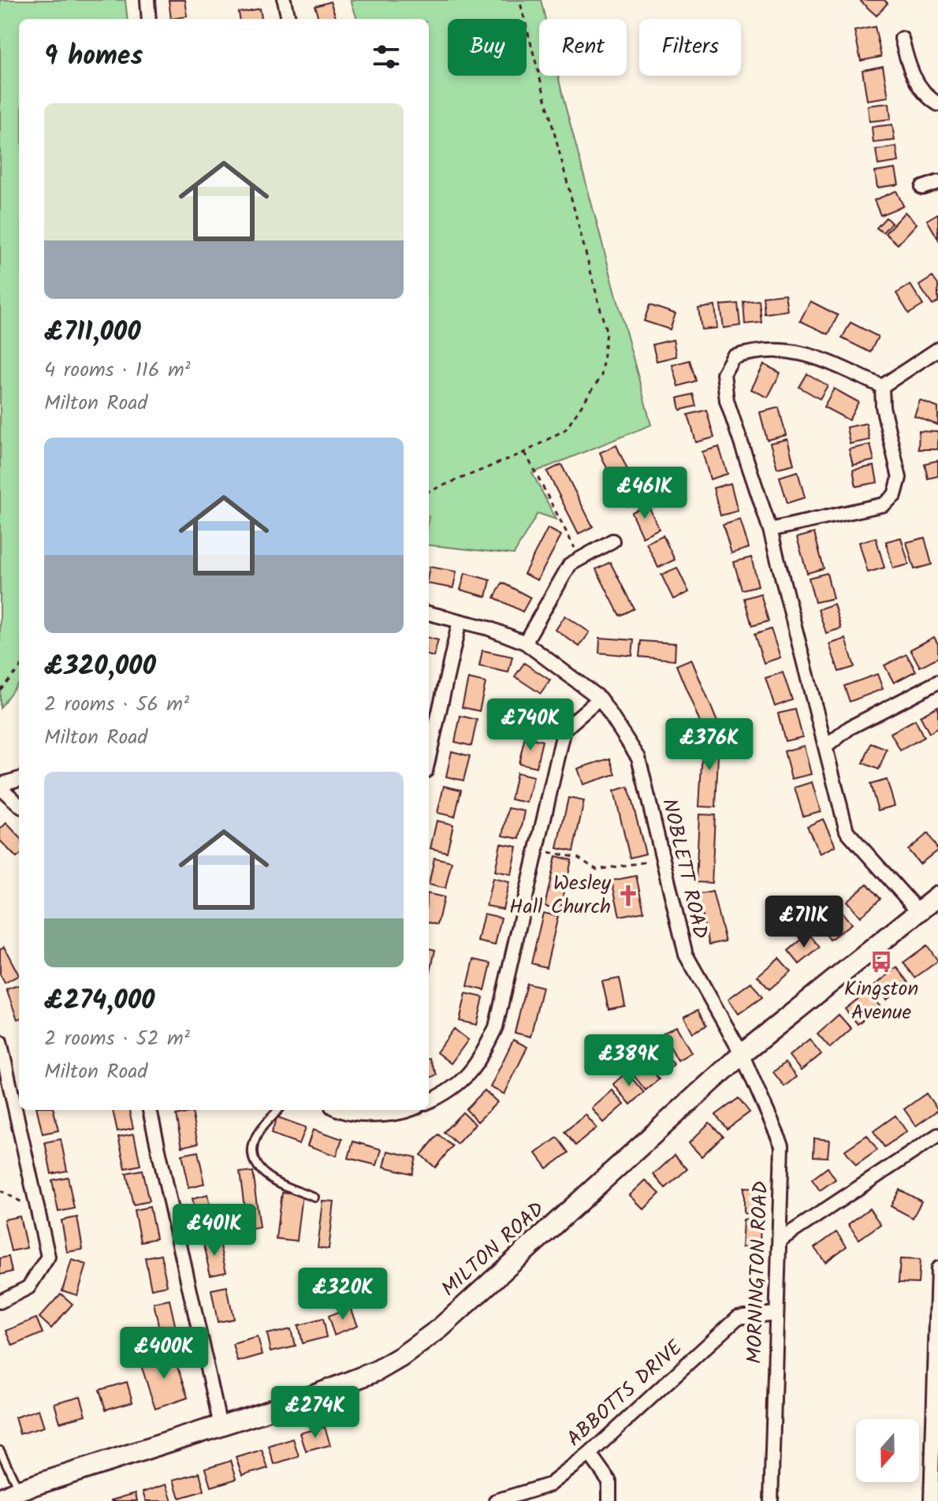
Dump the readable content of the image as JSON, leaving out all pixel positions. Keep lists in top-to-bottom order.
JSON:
{
  "streets": {
    "street": [
      "NOBLETT ROAD",
      "MILTON ROAD",
      "MORNINGTON ROAD",
      "ABBOTTS DRIVE"
    ]
  },
  "crossings": [
    ["NOBLETT ROAD", "MILTON ROAD"],
    ["NOBLETT ROAD", "MORNINGTON ROAD"],
    ["MILTON ROAD", "MORNINGTON ROAD"],
    ["MORNINGTON ROAD", "ABBOTTS DRIVE"]
  ],
  "places": {
    "church": ["Wesley Hall Church"],
    "bus stop": ["Kingston Avenue"]
  },
  "north": "bottom",
  "page": {
    "chip": ["Buy", "Rent", "Filters"],
    "heading": "9 homes",
    "list": [
      {
        "name": "£711,000",
        "note": "4 rooms · 116 m² · Milton Road"
      },
      {
        "name": "£320,000",
        "note": "2 rooms · 56 m² · Milton Road"
      },
      {
        "name": "£274,000",
        "note": "2 rooms · 52 m² · Milton Road"
      }
    ],
    "price": [
      "£461K",
      "£740K",
      "£376K",
      "£711K",
      "£389K",
      "£401K",
      "£320K",
      "£400K",
      "£274K"
    ]
  }
}
